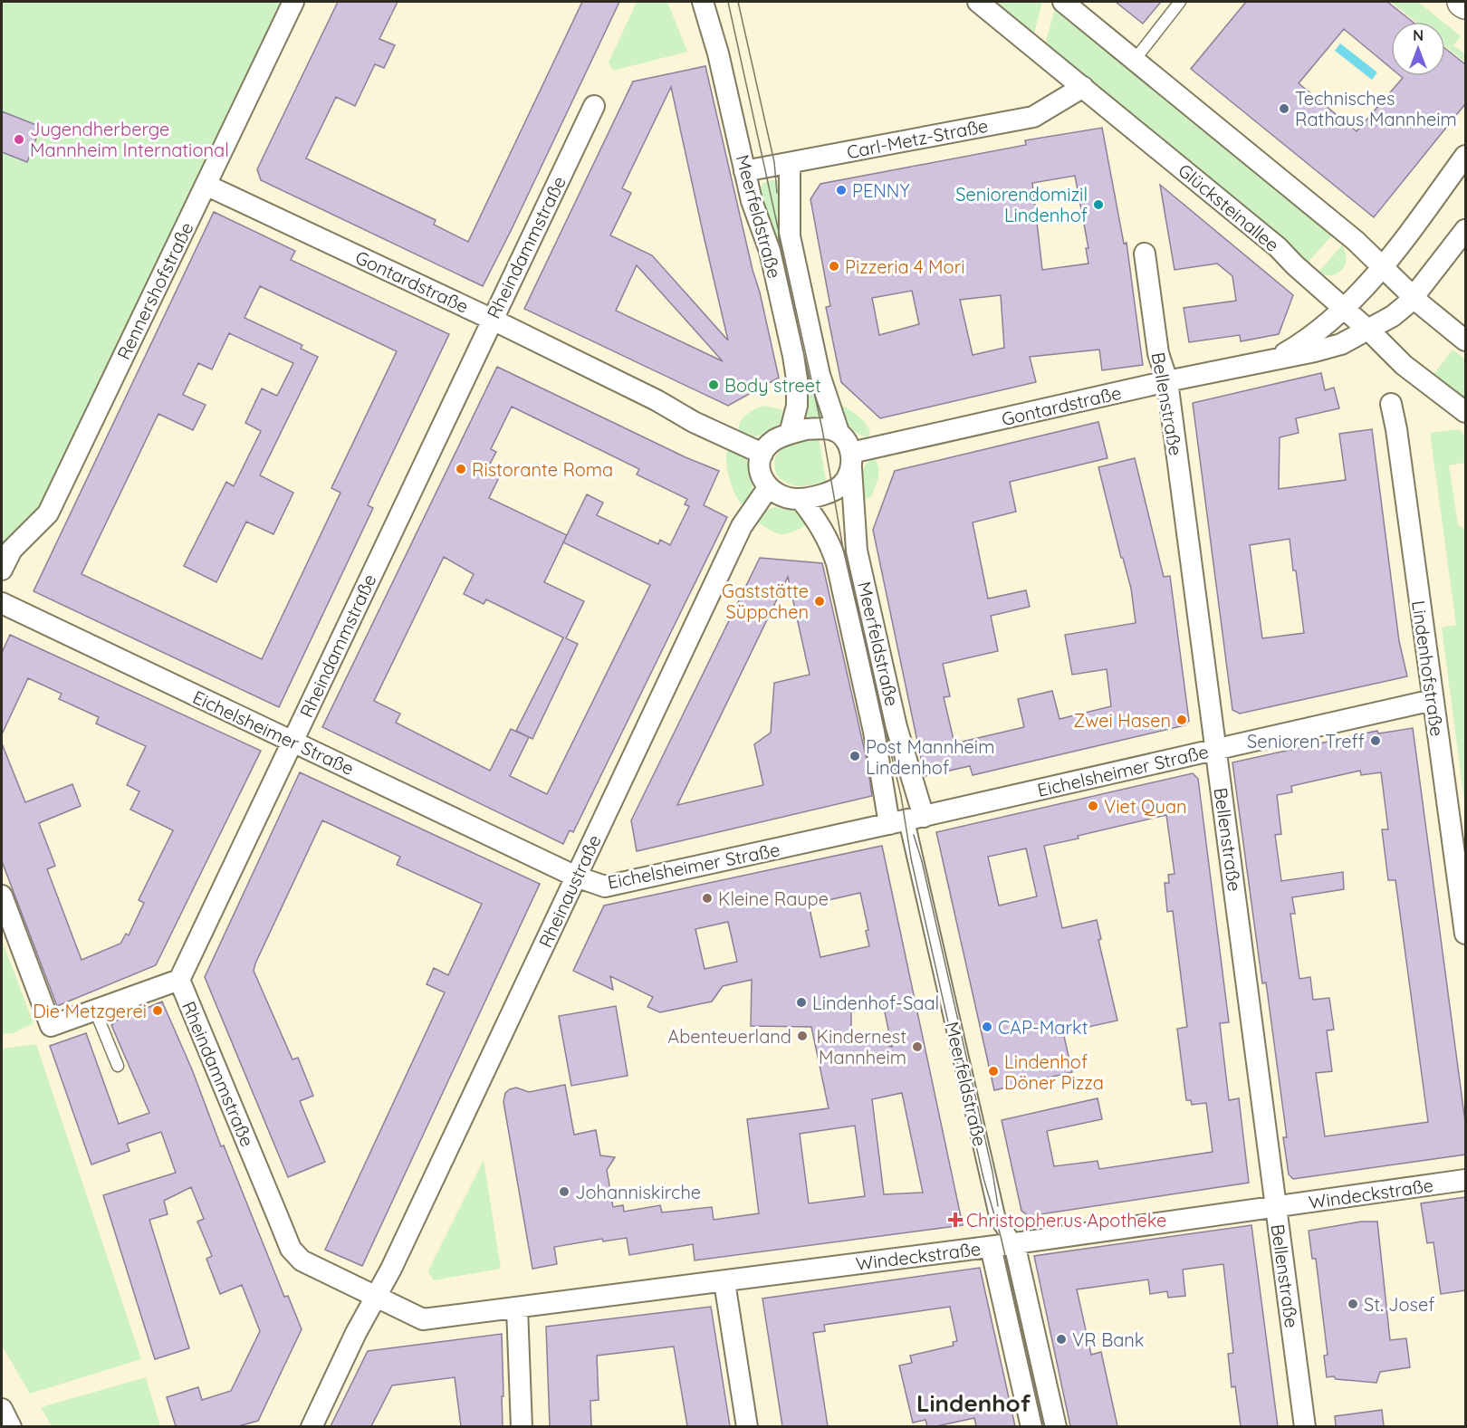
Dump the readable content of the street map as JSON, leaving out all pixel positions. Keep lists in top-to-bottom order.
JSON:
{
  "streets": {
    "street": [
      "Carl-Metz-Straße",
      "Glücksteinallee",
      "Meerfeldstraße",
      "Rheindammstraße",
      "Gontardstraße",
      "Rennershofstraße",
      "Bellenstraße",
      "Lindenhofstraße",
      "Eichelsheimer Straße",
      "Rheinaustraße",
      "Windeckstraße"
    ]
  },
  "crossings": [
    ["Carl-Metz-Straße", "Glücksteinallee"],
    ["Carl-Metz-Straße", "Meerfeldstraße"],
    ["Glücksteinallee", "Gontardstraße"],
    ["Meerfeldstraße", "Gontardstraße"],
    ["Meerfeldstraße", "Eichelsheimer Straße"],
    ["Meerfeldstraße", "Rheinaustraße"],
    ["Meerfeldstraße", "Windeckstraße"],
    ["Rheindammstraße", "Gontardstraße"],
    ["Rheindammstraße", "Eichelsheimer Straße"],
    ["Rheindammstraße", "Rheinaustraße"],
    ["Rheindammstraße", "Windeckstraße"],
    ["Gontardstraße", "Rennershofstraße"],
    ["Gontardstraße", "Bellenstraße"],
    ["Gontardstraße", "Rheinaustraße"],
    ["Bellenstraße", "Eichelsheimer Straße"],
    ["Bellenstraße", "Windeckstraße"],
    ["Lindenhofstraße", "Eichelsheimer Straße"],
    ["Eichelsheimer Straße", "Rheinaustraße"],
    ["Rheinaustraße", "Windeckstraße"]
  ],
  "districts": ["Lindenhof"],
  "places": {
    "other": [
      "Technisches Rathaus Mannheim",
      "Jugendherberge Mannheim International",
      "PENNY",
      "Seniorendomizil Lindenhof",
      "Pizzeria 4 Mori",
      "Body street",
      "Ristorante Roma",
      "Gaststätte Süppchen",
      "Zwei Hasen",
      "Senioren Treff",
      "Post Mannheim Lindenhof",
      "Viet Quan",
      "Kleine Raupe",
      "Lindenhof-Saal",
      "Die Metzgerei",
      "CAP-Markt",
      "Abenteuerland",
      "Kindernest Mannheim",
      "Lindenhof Döner Pizza",
      "Johanniskirche",
      "St. Josef",
      "VR Bank"
    ],
    "health": ["Christopherus Apotheke"]
  },
  "north": "top"
}
